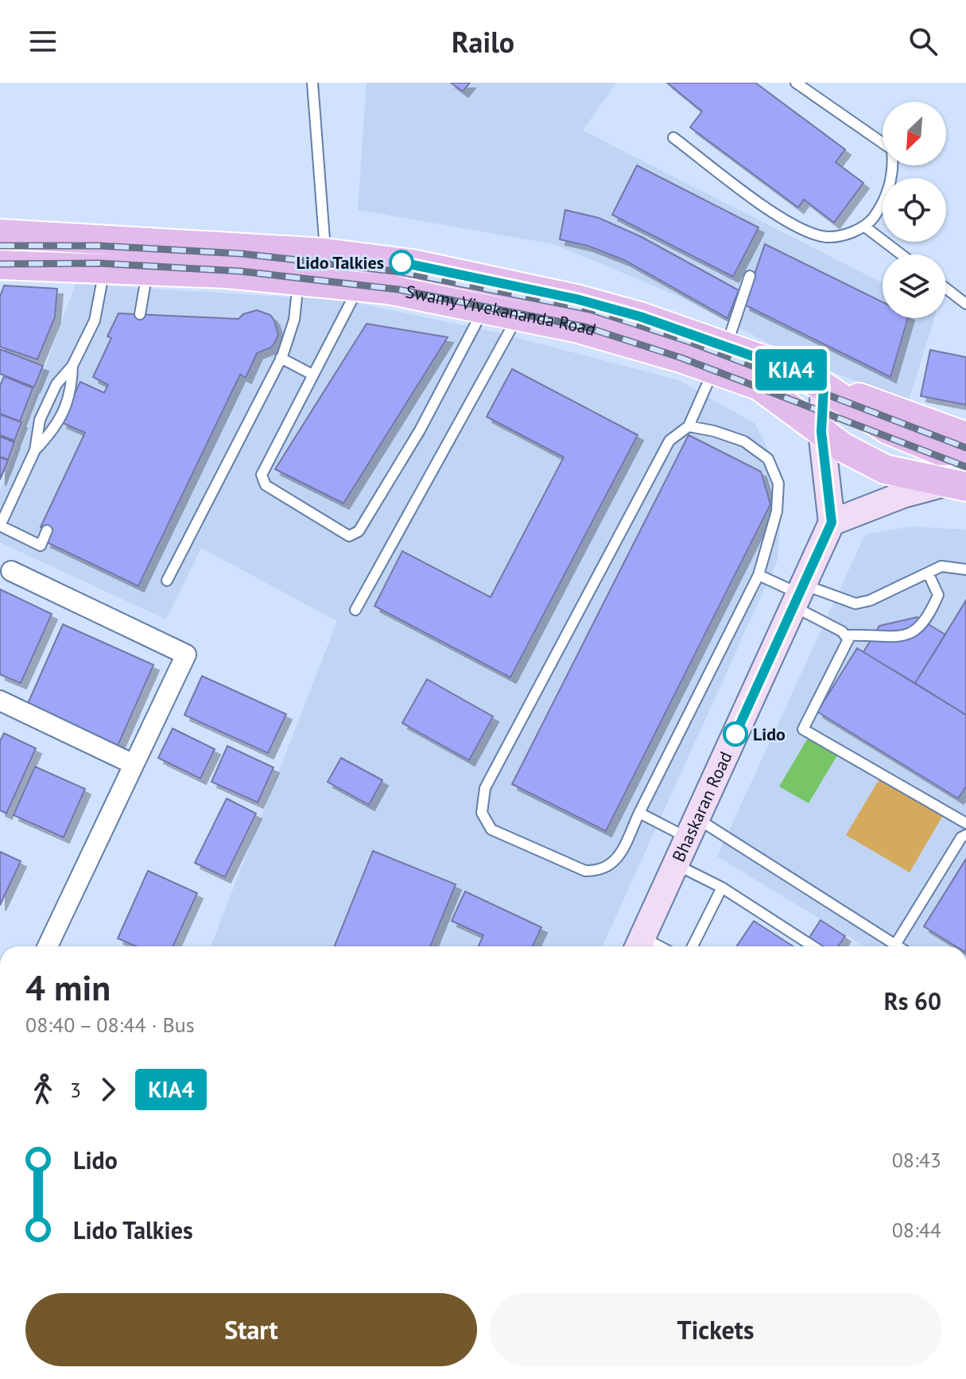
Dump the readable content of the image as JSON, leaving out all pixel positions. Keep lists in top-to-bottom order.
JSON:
{
  "streets": {
    "main road": ["Swamy Vivekananda Road", "Bhaskaran Road"]
  },
  "places": ["Lido Talkies", "Lido"],
  "lines": ["bus line KIA4"],
  "north": "bottom left",
  "page": {
    "header": "Railo",
    "on_map": "KIA4",
    "heading": ["4 min", "08:40 – 08:44 · Bus", "Rs 60"],
    "legs": ["3", "KIA4"],
    "list": [
      {
        "name": "Lido",
        "value": "08:43"
      },
      {
        "name": "Lido Talkies",
        "value": "08:44"
      }
    ],
    "buttons": ["Start", "Tickets"]
  }
}
